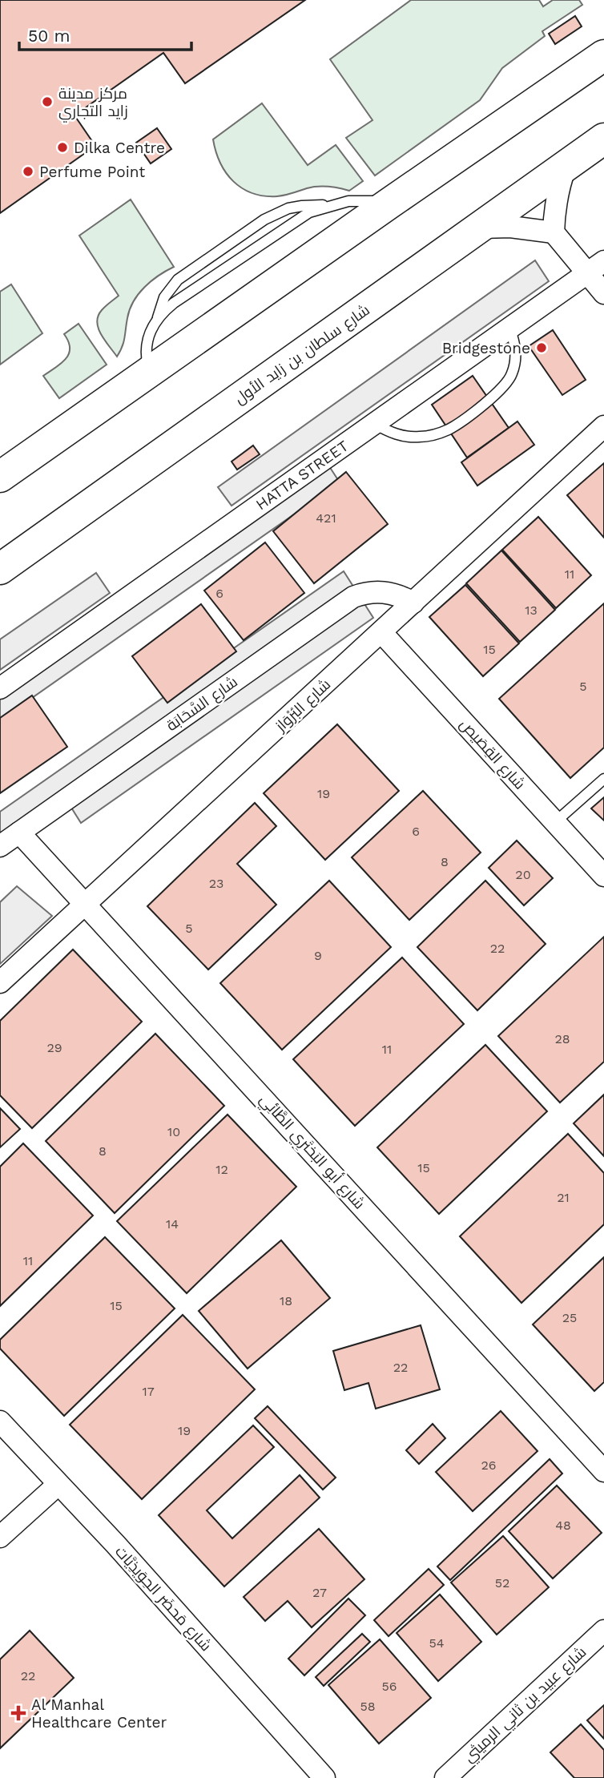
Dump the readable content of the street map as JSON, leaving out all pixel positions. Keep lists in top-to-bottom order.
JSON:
{
  "streets": {
    "main road": ["شارع سلطان بن زايد الأول"],
    "street": [
      "HATTA STREET",
      "شارع السَّحَابَة",
      "شارع البُرْوَاز",
      "شارع القِصَيص",
      "شارع أبو البَختَرِي الطَّائِي",
      "شارع مَحضَر الحِوَيذِيَّات",
      "شارع عبيد بن ثاني الرميثي"
    ]
  },
  "crossings": [
    ["شارع السَّحَابَة", "شارع البُرْوَاز"],
    ["شارع السَّحَابَة", "شارع أبو البَختَرِي الطَّائِي"],
    ["شارع البُرْوَاز", "شارع القِصَيص"],
    ["شارع البُرْوَاز", "شارع أبو البَختَرِي الطَّائِي"]
  ],
  "places": {
    "other": [
      "مركز مدينة زايد التجاري",
      "Dilka Centre",
      "Perfume Point",
      "Bridgestone"
    ],
    "health": ["Al Manhal Healthcare Center"]
  },
  "house_numbers": [
    "421",
    "11",
    "6",
    "13",
    "15",
    "5",
    "19",
    "6",
    "8",
    "20",
    "23",
    "5",
    "22",
    "9",
    "28",
    "29",
    "11",
    "10",
    "8",
    "15",
    "12",
    "21",
    "14",
    "11",
    "18",
    "15",
    "25",
    "22",
    "17",
    "19",
    "26",
    "48",
    "52",
    "27",
    "54",
    "22",
    "56",
    "58"
  ],
  "scale_bar": "50 m"
}
